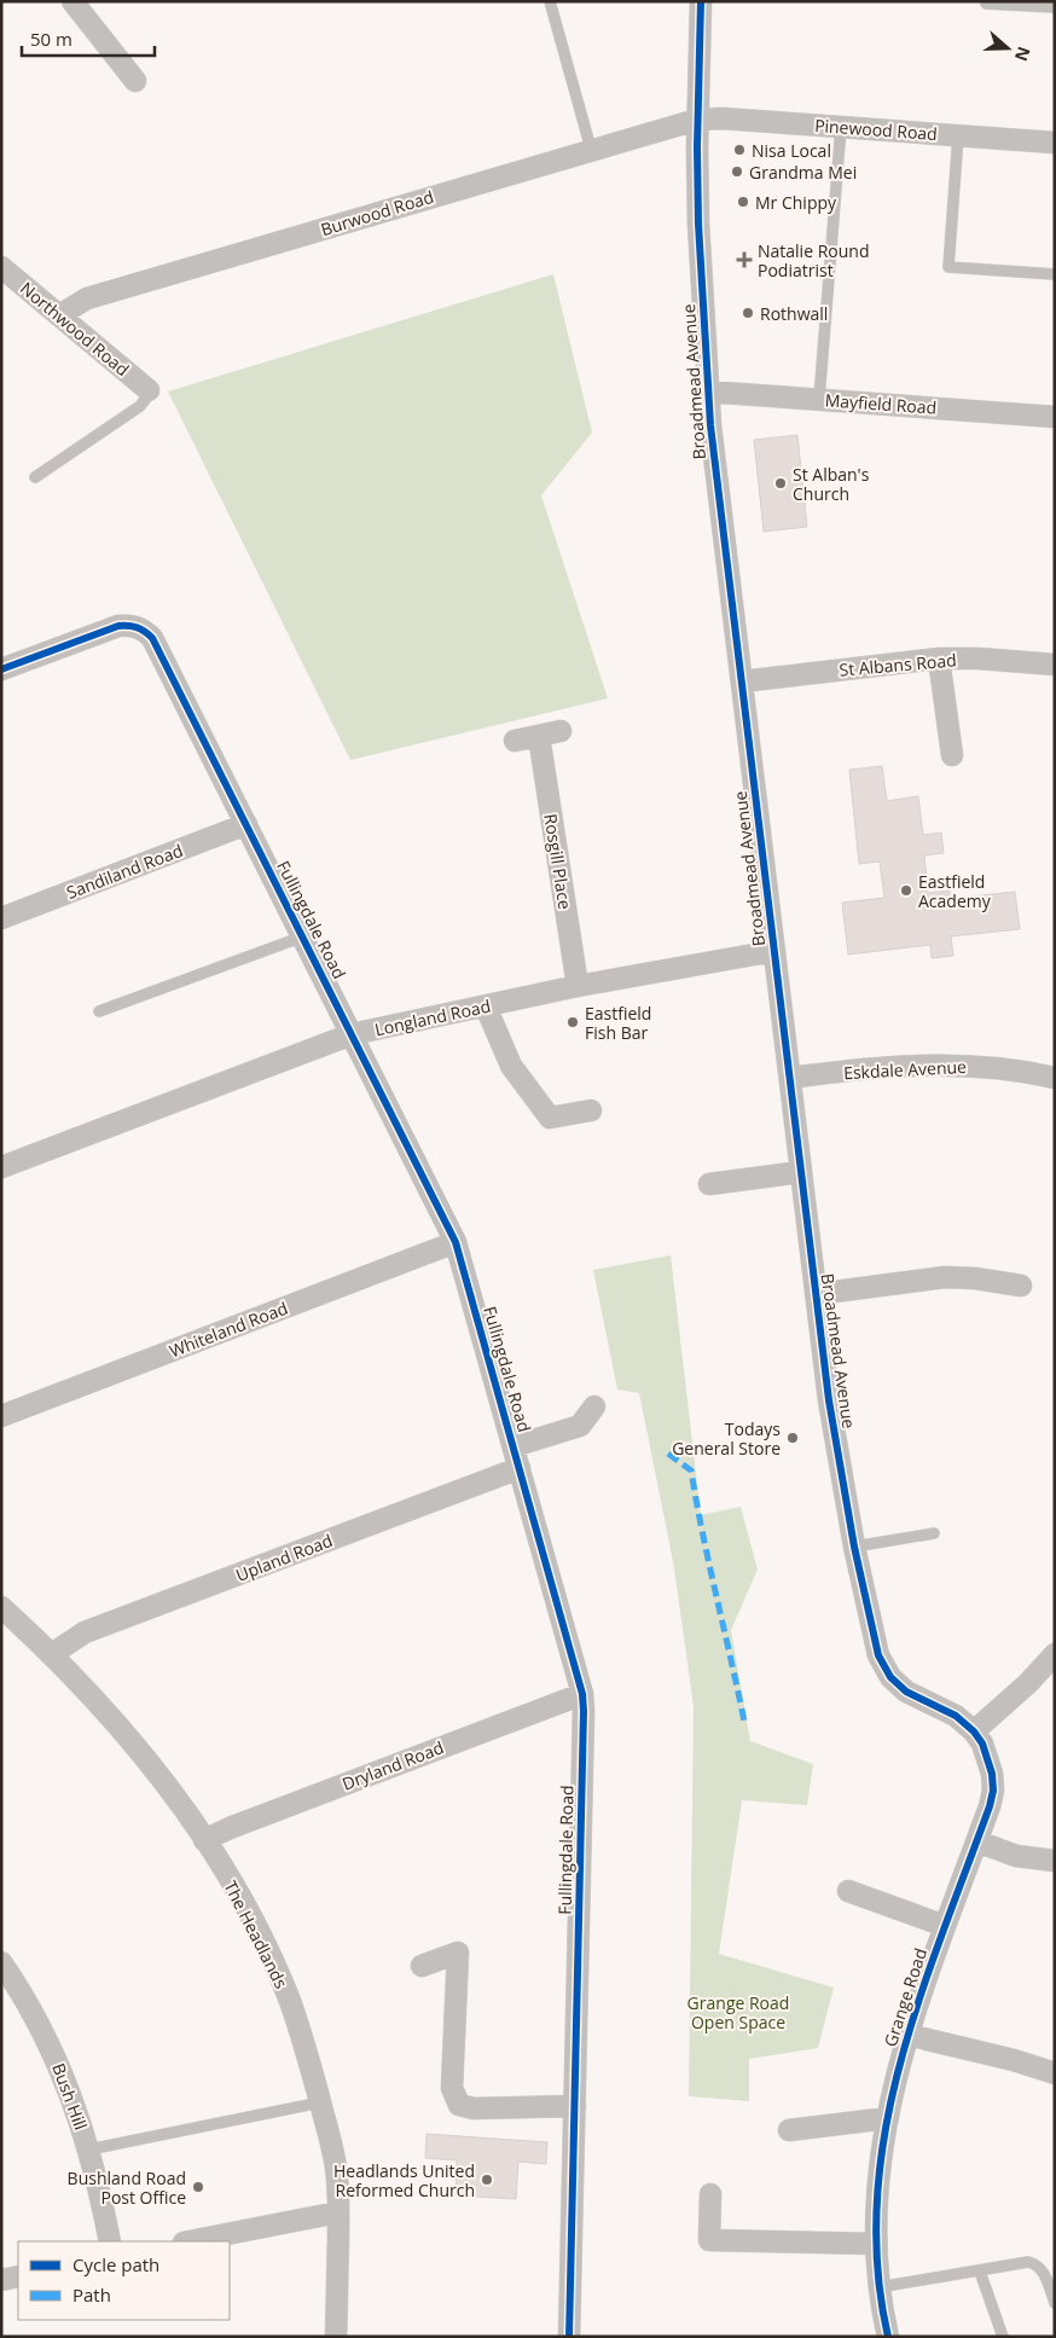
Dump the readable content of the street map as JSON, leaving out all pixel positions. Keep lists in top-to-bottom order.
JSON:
{
  "streets": {
    "street": [
      "Pinewood Road",
      "Burwood Road",
      "Northwood Road",
      "Broadmead Avenue",
      "Mayfield Road",
      "St Albans Road",
      "Rosgill Place",
      "Sandiland Road",
      "Fullingdale Road",
      "Longland Road",
      "Eskdale Avenue",
      "Whiteland Road",
      "Upland Road",
      "Dryland Road",
      "The Headlands",
      "Grange Road",
      "Bush Hill"
    ]
  },
  "crossings": [
    ["Pinewood Road", "Burwood Road"],
    ["Pinewood Road", "Broadmead Avenue"],
    ["Burwood Road", "Northwood Road"],
    ["Burwood Road", "Broadmead Avenue"],
    ["Broadmead Avenue", "Mayfield Road"],
    ["Broadmead Avenue", "St Albans Road"],
    ["Broadmead Avenue", "Longland Road"],
    ["Broadmead Avenue", "Eskdale Avenue"],
    ["Broadmead Avenue", "Grange Road"],
    ["Rosgill Place", "Longland Road"],
    ["Sandiland Road", "Fullingdale Road"],
    ["Fullingdale Road", "Longland Road"],
    ["Fullingdale Road", "Whiteland Road"],
    ["Fullingdale Road", "Upland Road"],
    ["Fullingdale Road", "Dryland Road"],
    ["Upland Road", "The Headlands"],
    ["Dryland Road", "The Headlands"]
  ],
  "parks": ["Grange Road Open Space"],
  "places": {
    "other": [
      "Nisa Local",
      "Grandma Mei",
      "Mr Chippy",
      "Rothwall",
      "St Alban's Church",
      "Eastfield Academy",
      "Eastfield Fish Bar",
      "Todays General Store",
      "Headlands United Reformed Church",
      "Bushland Road Post Office"
    ],
    "health": ["Natalie Round Podiatrist"]
  },
  "legend": ["Cycle path", "Path"],
  "scale_bar": "50 m",
  "north": "right"
}
